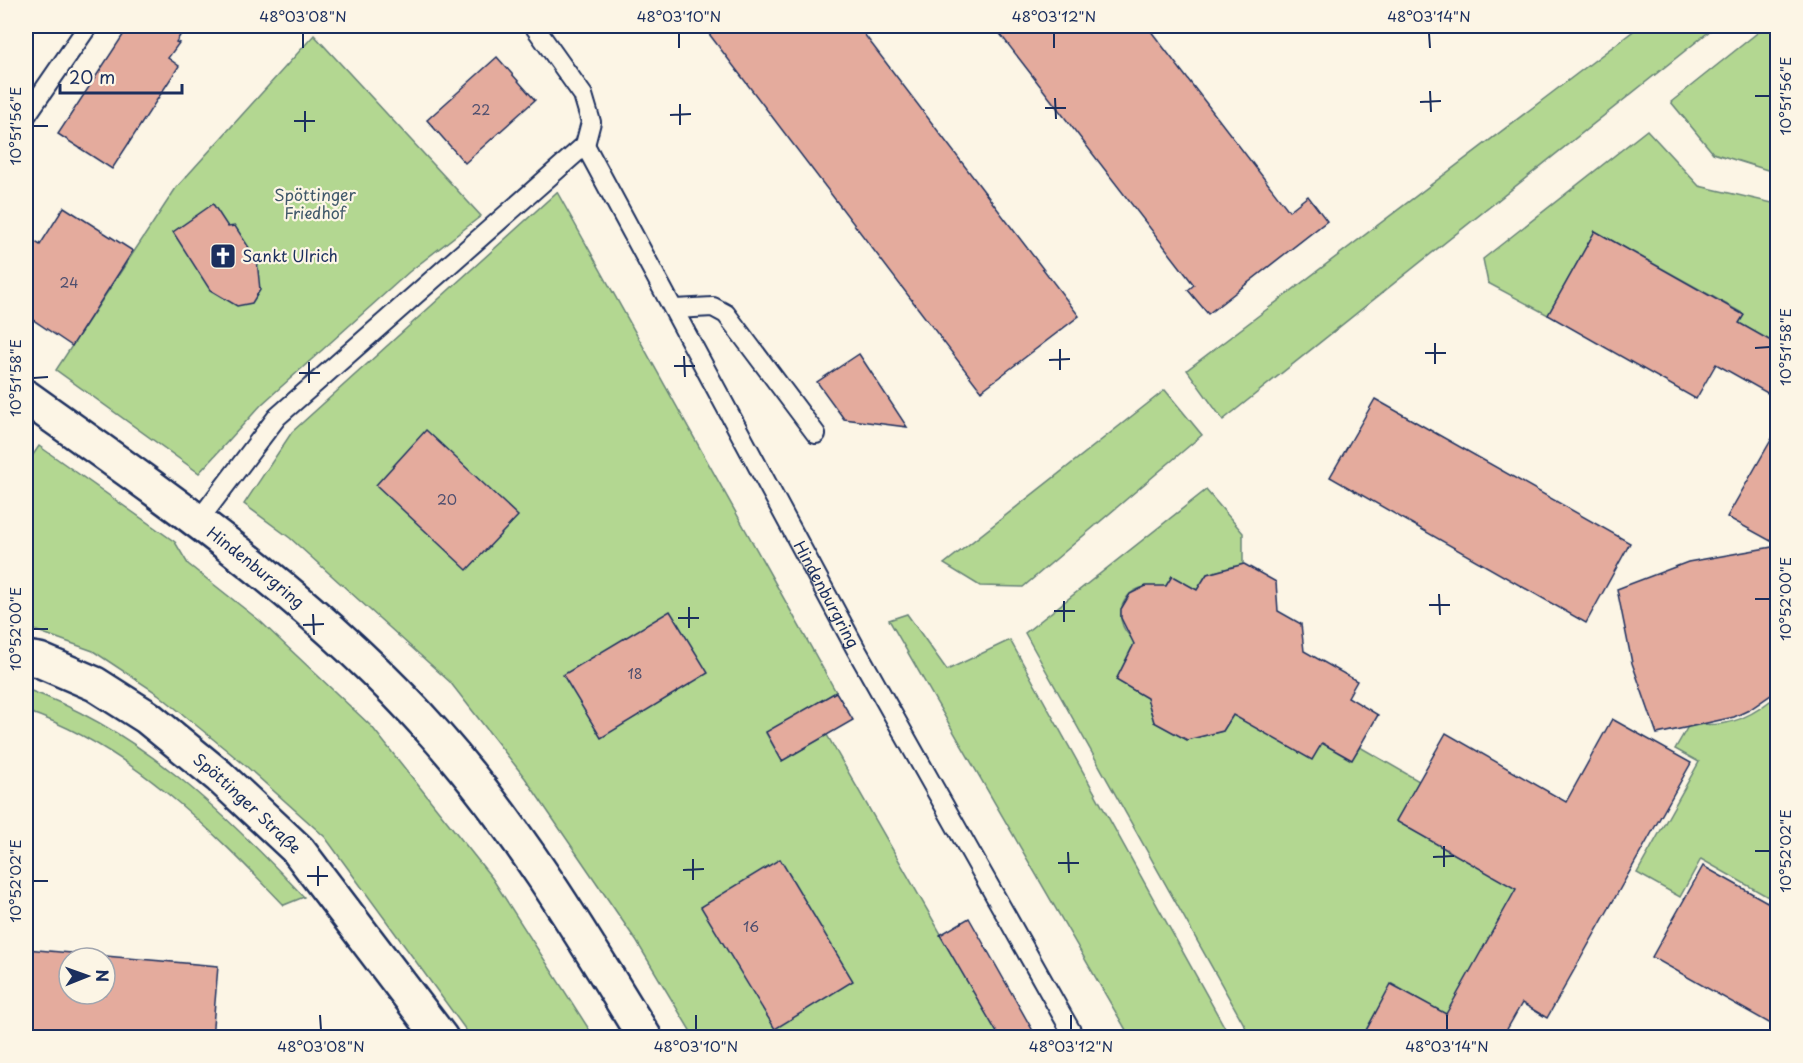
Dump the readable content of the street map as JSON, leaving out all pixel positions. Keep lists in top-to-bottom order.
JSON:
{
  "streets": {
    "main road": ["Hindenburgring", "Spöttinger Straße"]
  },
  "parks": ["Spöttinger Friedhof"],
  "places": {
    "church": ["Sankt Ulrich"]
  },
  "house_numbers": [
    "22",
    "24",
    "20",
    "18",
    "16"
  ],
  "scale_bar": "20 m",
  "north": "right",
  "coordinates": [
    "48°03'08\"N",
    "48°03'10\"N",
    "48°03'12\"N",
    "48°03'14\"N",
    "10°51'56\"E",
    "10°51'58\"E",
    "10°52'00\"E",
    "10°52'02\"E"
  ]
}
